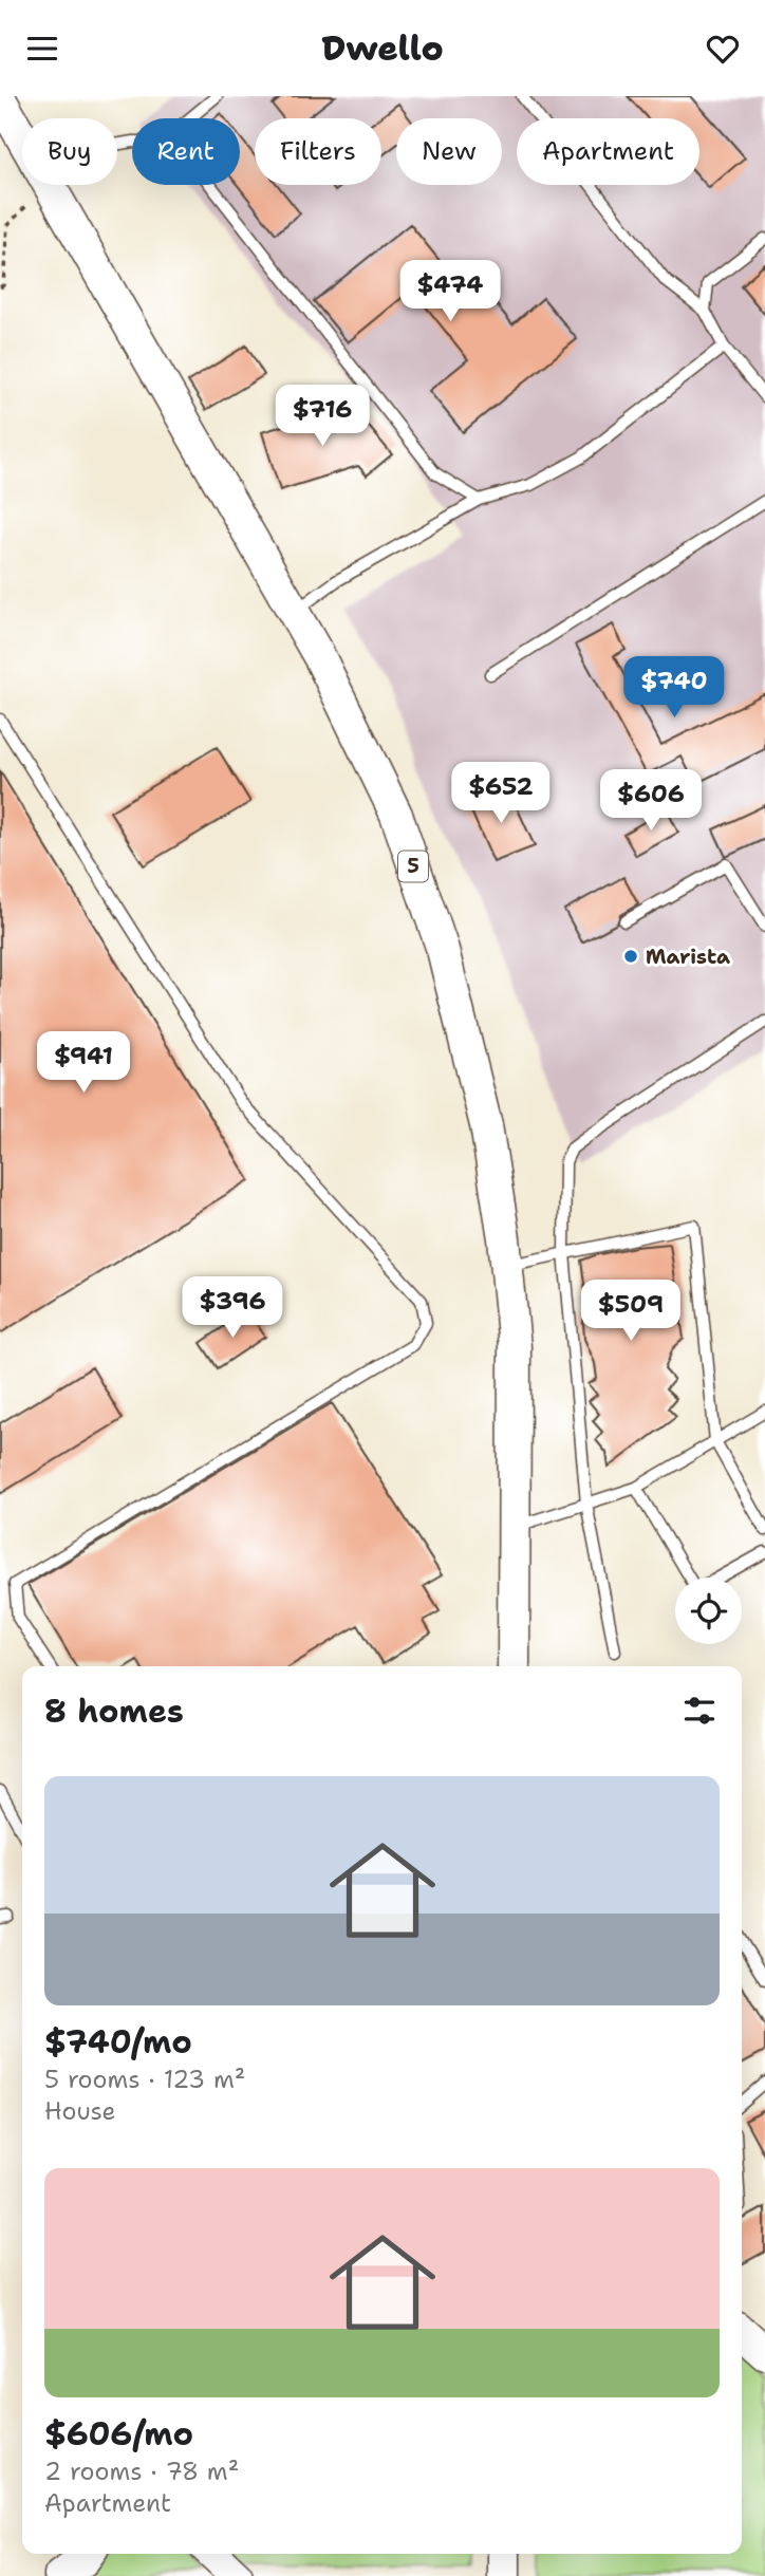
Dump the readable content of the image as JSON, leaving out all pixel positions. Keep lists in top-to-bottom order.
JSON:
{
  "streets": {
    "main road": ["5"]
  },
  "places": ["Marista"],
  "page": {
    "header": "Dwello",
    "chip": [
      "Buy",
      "Rent",
      "Filters",
      "New",
      "Apartment"
    ],
    "price": [
      "$474",
      "$716",
      "$740",
      "$652",
      "$606",
      "$941",
      "$396",
      "$509"
    ],
    "heading": "8 homes",
    "list": [
      {
        "name": "$740/mo",
        "note": "5 rooms · 123 m² · House"
      },
      {
        "name": "$606/mo",
        "note": "2 rooms · 78 m² · Apartment"
      }
    ]
  }
}
